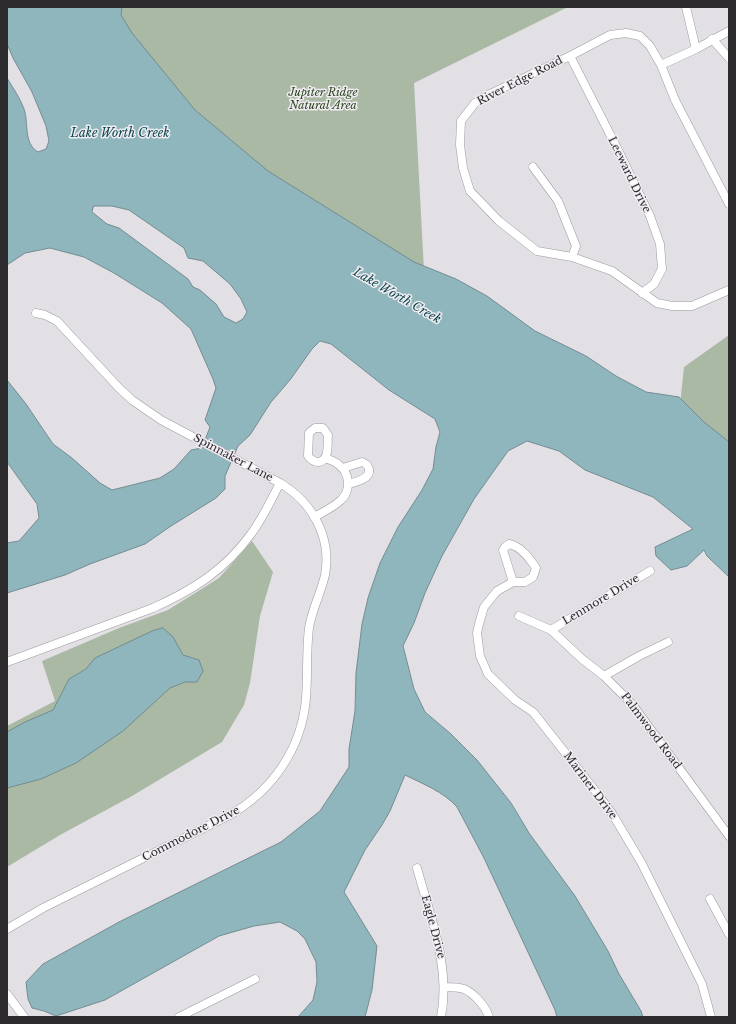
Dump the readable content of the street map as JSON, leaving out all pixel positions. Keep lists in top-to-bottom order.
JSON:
{
  "streets": {
    "street": [
      "River Edge Road",
      "Leeward Drive",
      "Spinnaker Lane",
      "Lenmore Drive",
      "Palmwood Road",
      "Mariner Drive",
      "Commodore Drive",
      "Eagle Drive"
    ]
  },
  "crossings": [
    ["River Edge Road", "Leeward Drive"],
    ["Spinnaker Lane", "Commodore Drive"],
    ["Lenmore Drive", "Palmwood Road"]
  ],
  "water": ["Lake Worth Creek"],
  "parks": ["Jupiter Ridge Natural Area"]
}
